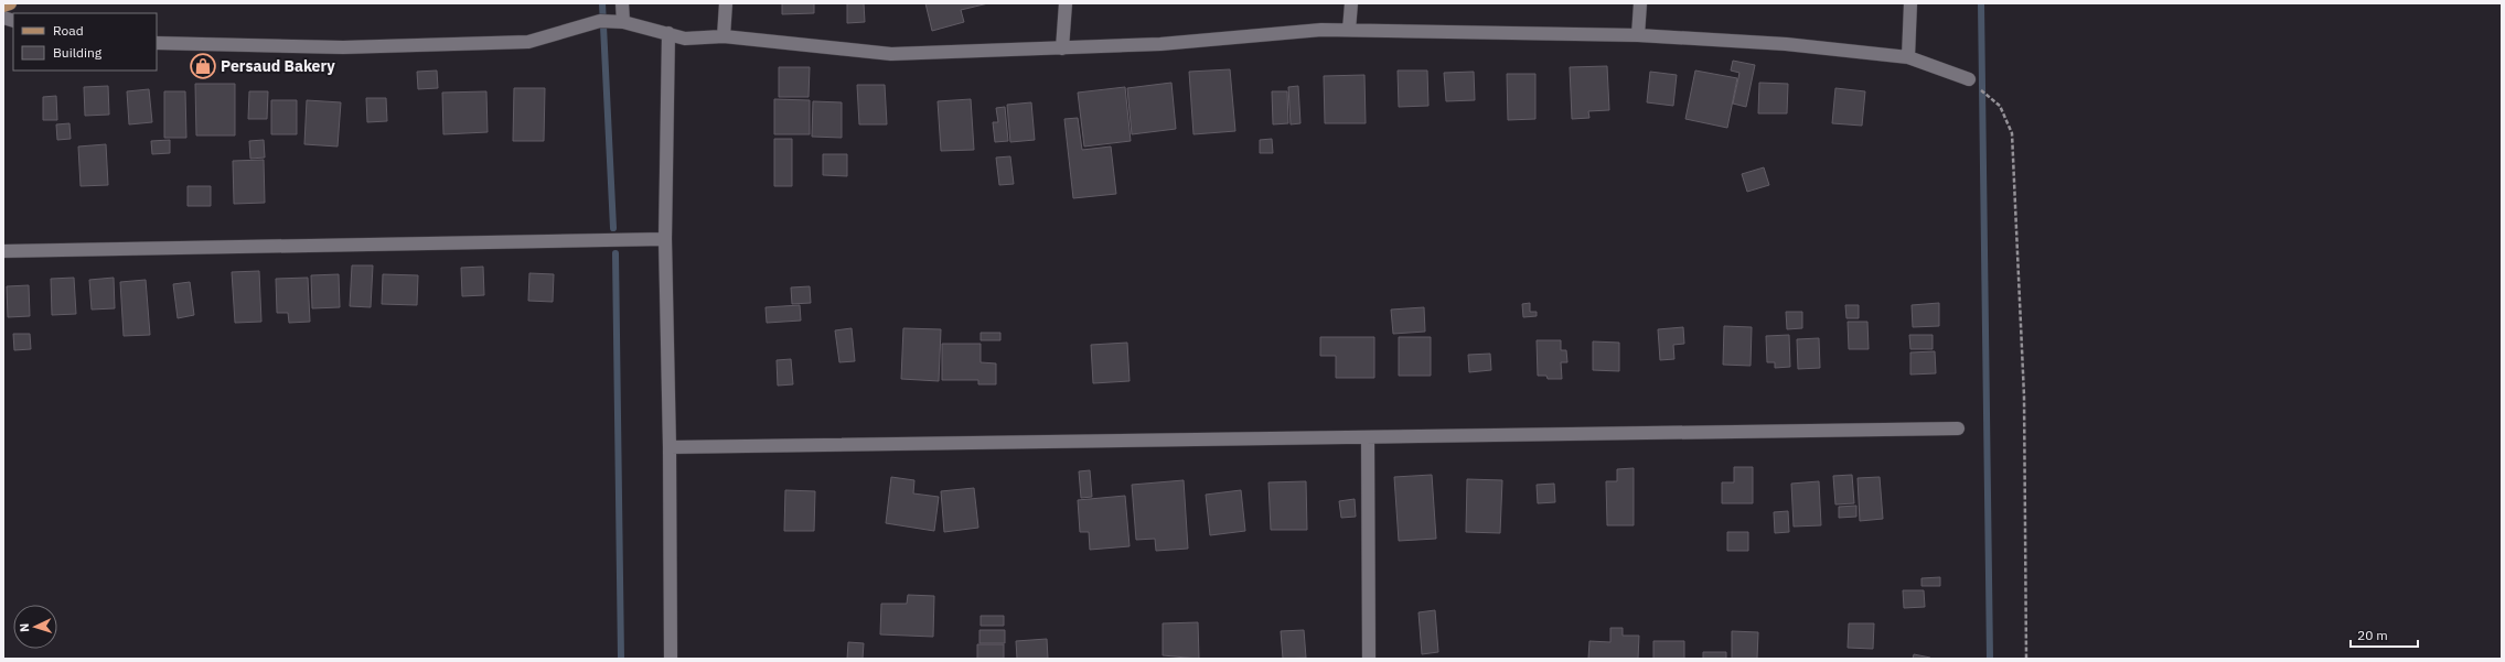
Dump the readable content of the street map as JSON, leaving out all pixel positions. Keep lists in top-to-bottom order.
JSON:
{
  "places": {
    "shop": ["Persaud Bakery"]
  },
  "legend": ["Road", "Building"],
  "scale_bar": "20 m",
  "north": "left"
}
